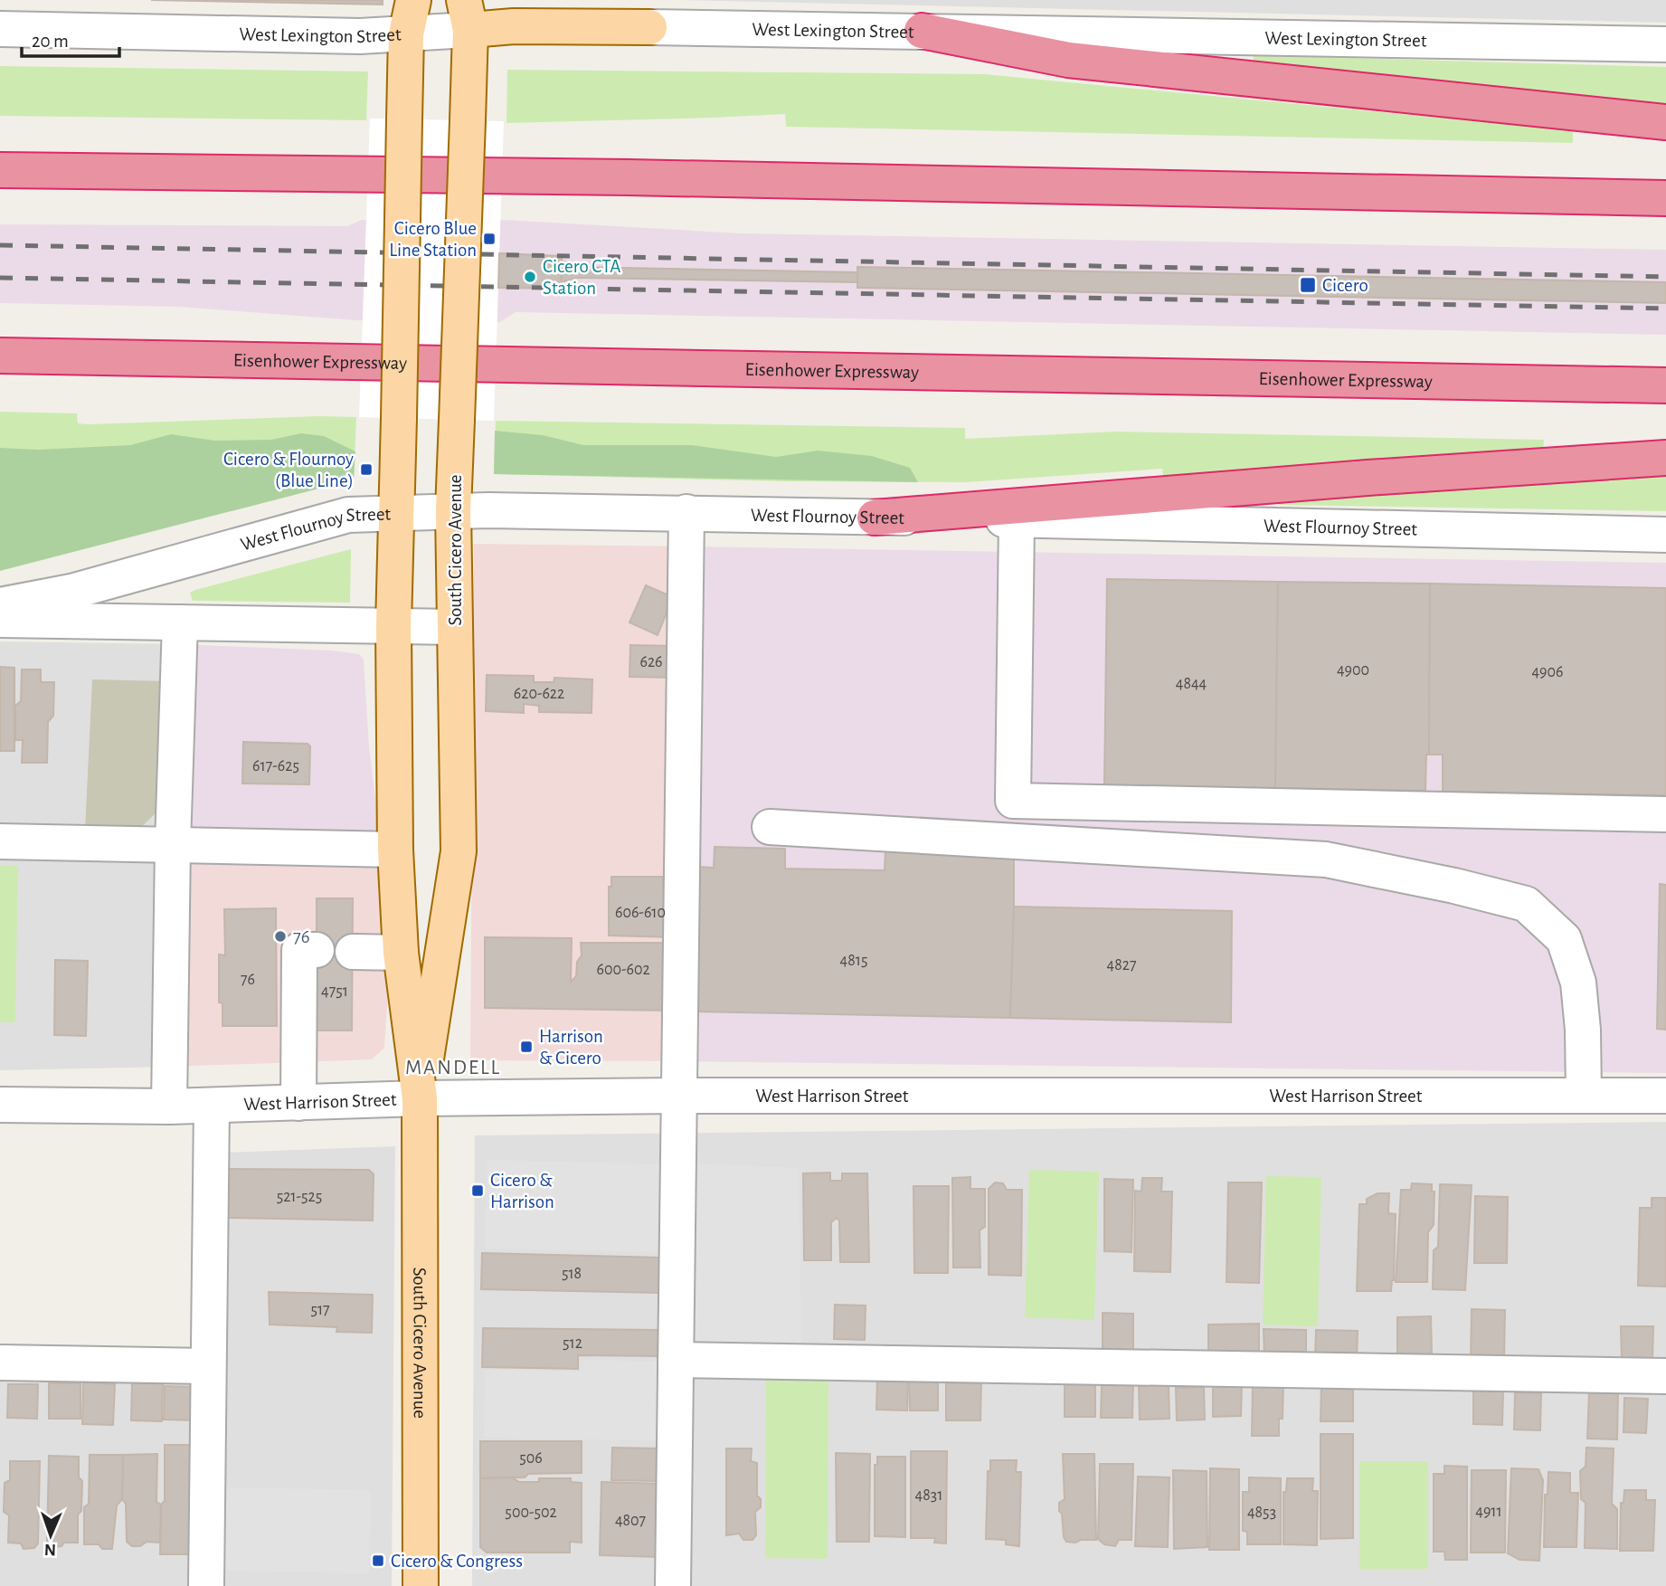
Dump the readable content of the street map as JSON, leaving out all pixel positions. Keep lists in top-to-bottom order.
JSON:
{
  "streets": {
    "highway": ["Eisenhower Expressway"],
    "main road": ["West Lexington Street", "South Cicero Avenue"],
    "street": ["West Flournoy Street", "West Harrison Street"]
  },
  "crossings": [
    ["West Lexington Street", "South Cicero Avenue"],
    ["West Flournoy Street", "South Cicero Avenue"],
    ["South Cicero Avenue", "West Harrison Street"]
  ],
  "districts": ["MANDELL"],
  "places": {
    "transit": [
      "Cicero Blue Line Station",
      "Cicero",
      "Cicero & Flournoy (Blue Line)",
      "Harrison & Cicero",
      "Cicero & Harrison",
      "Cicero & Congress"
    ],
    "other": ["Cicero CTA Station", "76"]
  },
  "house_numbers": [
    "626",
    "4900",
    "4906",
    "4844",
    "620-622",
    "617-625",
    "606-610",
    "4815",
    "4827",
    "600-602",
    "76",
    "4751",
    "521-525",
    "518",
    "517",
    "512",
    "506",
    "4831",
    "4911",
    "500-502",
    "4853",
    "4807"
  ],
  "scale_bar": "20 m",
  "north": "bottom"
}
